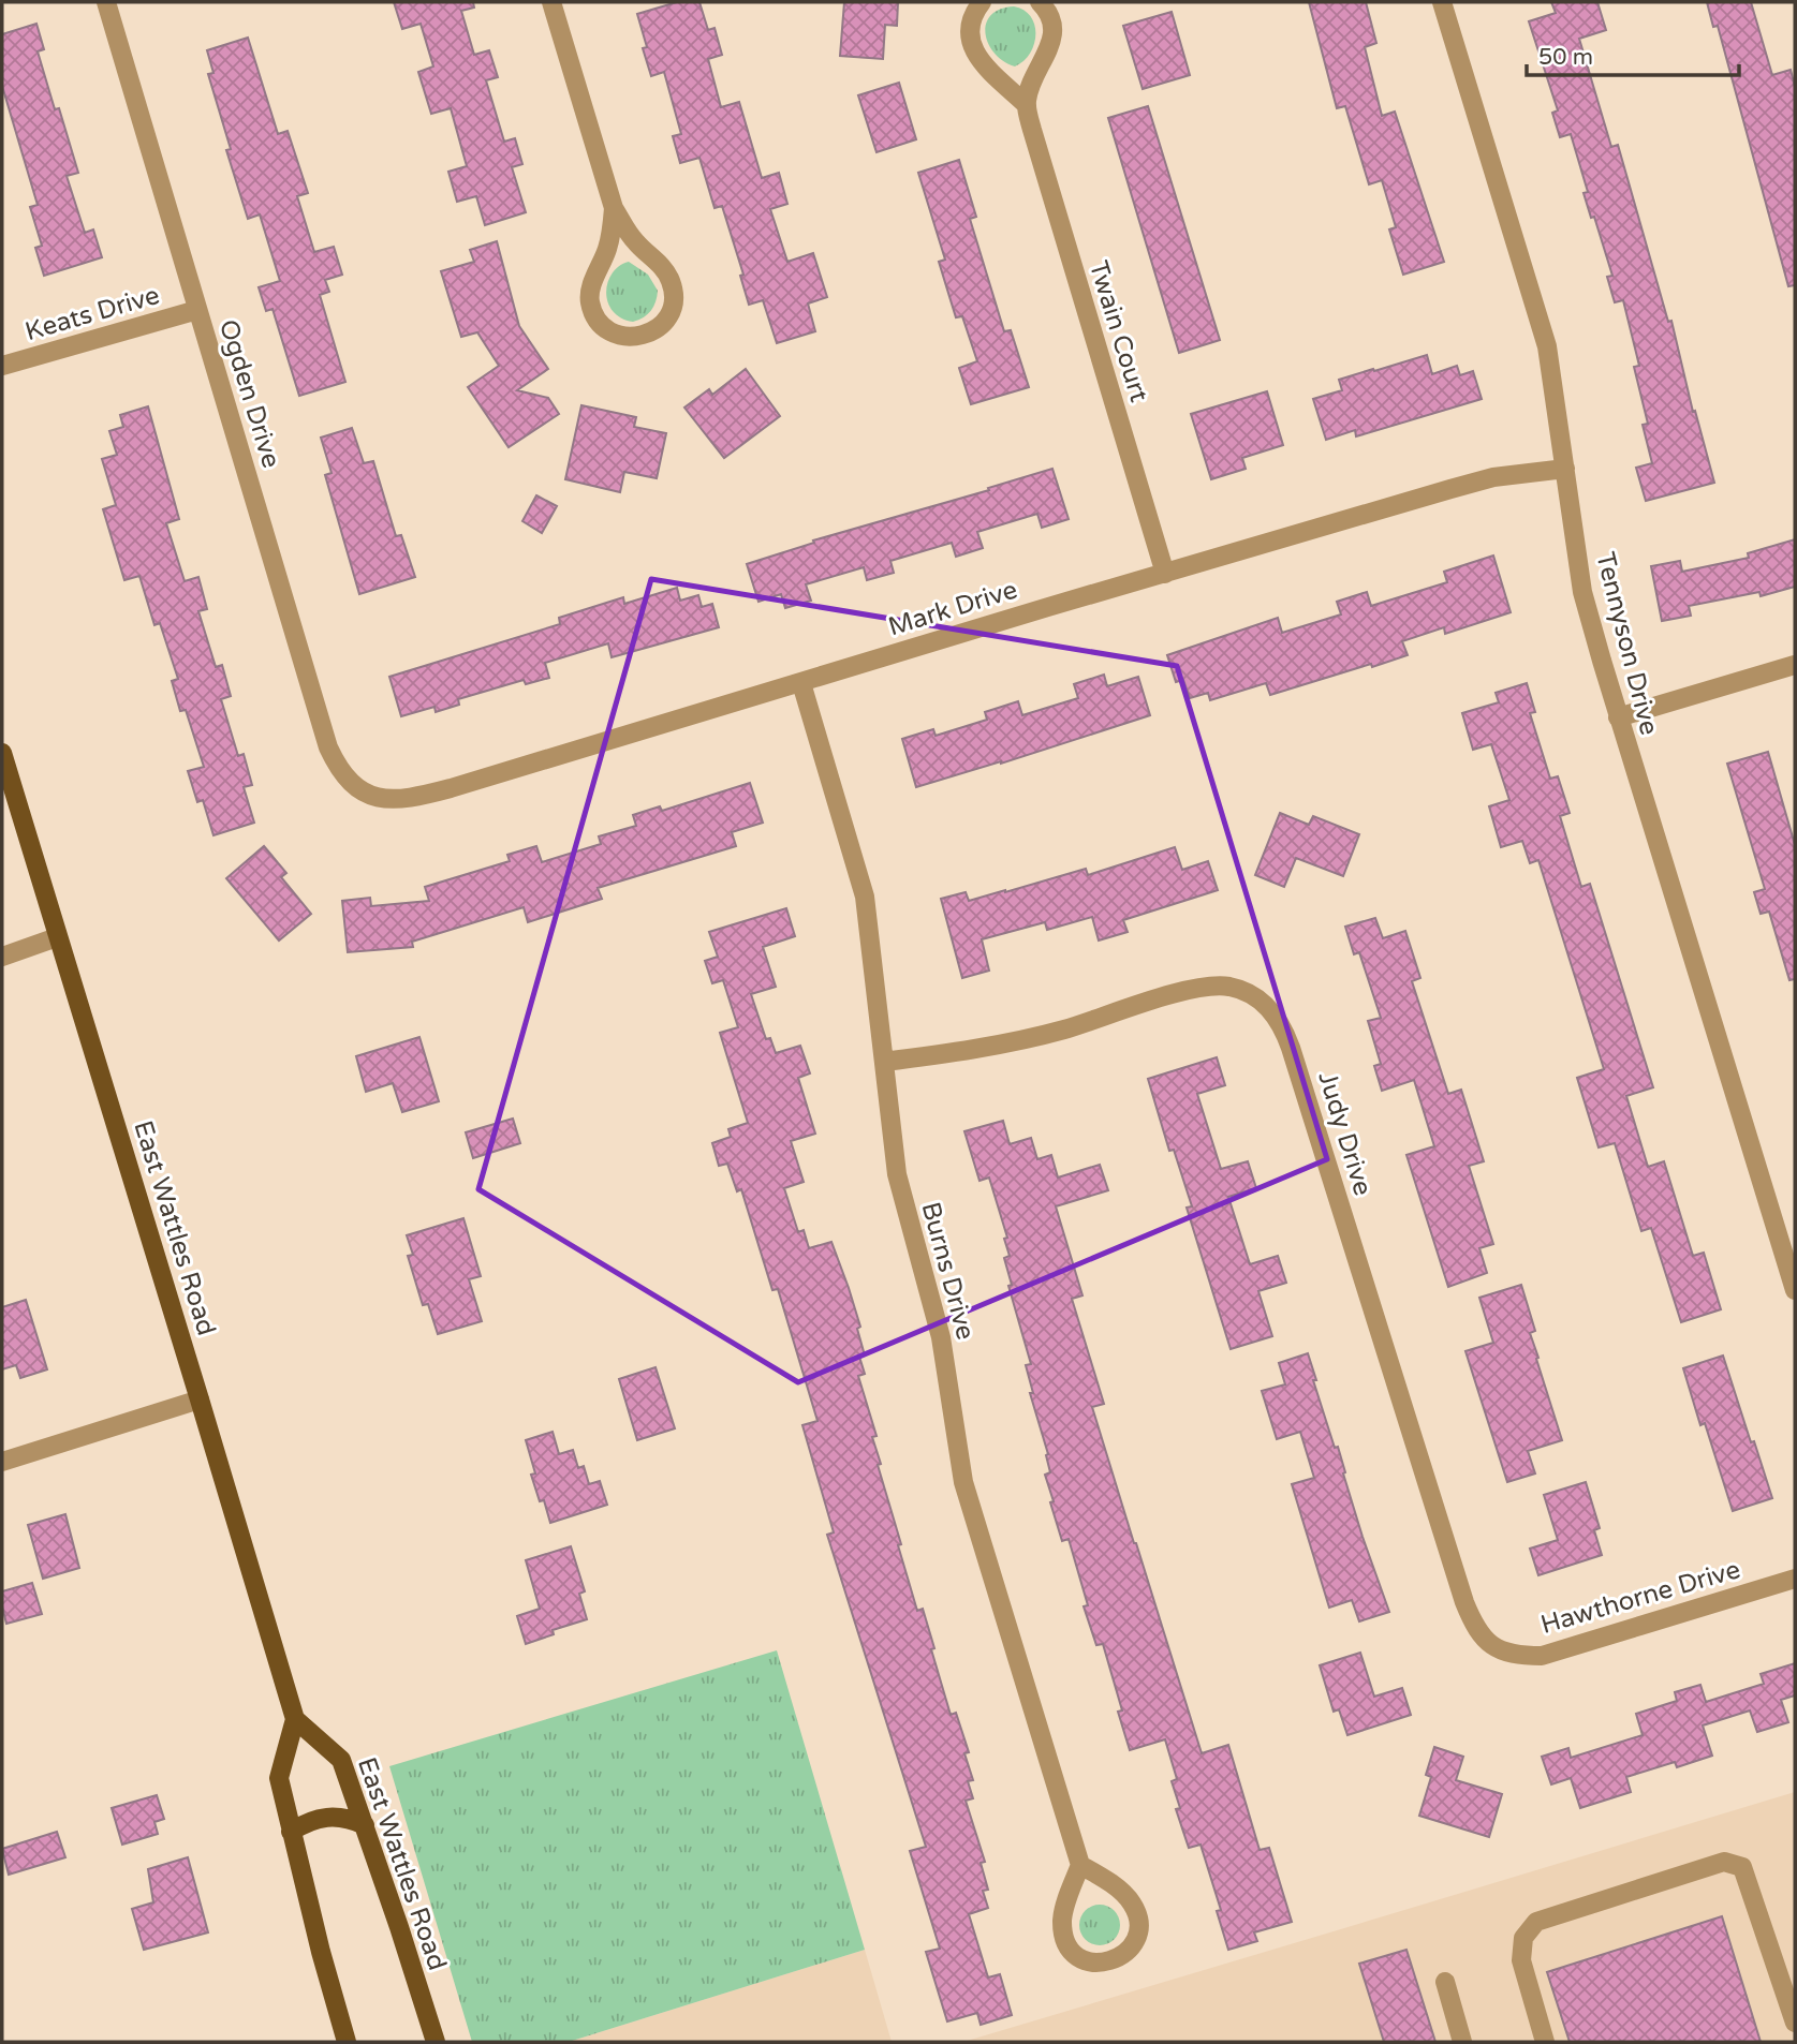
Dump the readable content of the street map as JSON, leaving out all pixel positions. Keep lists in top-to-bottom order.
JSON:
{
  "streets": {
    "main road": ["East Wattles Road"],
    "street": [
      "Keats Drive",
      "Twain Court",
      "Ogden Drive",
      "Mark Drive",
      "Tennyson Drive",
      "Judy Drive",
      "Burns Drive",
      "Hawthorne Drive"
    ]
  },
  "crossings": [
    ["Keats Drive", "Ogden Drive"],
    ["Twain Court", "Mark Drive"],
    ["Ogden Drive", "Mark Drive"],
    ["Mark Drive", "Tennyson Drive"],
    ["Mark Drive", "Burns Drive"],
    ["Judy Drive", "Burns Drive"],
    ["Judy Drive", "Hawthorne Drive"]
  ],
  "scale_bar": "50 m"
}
